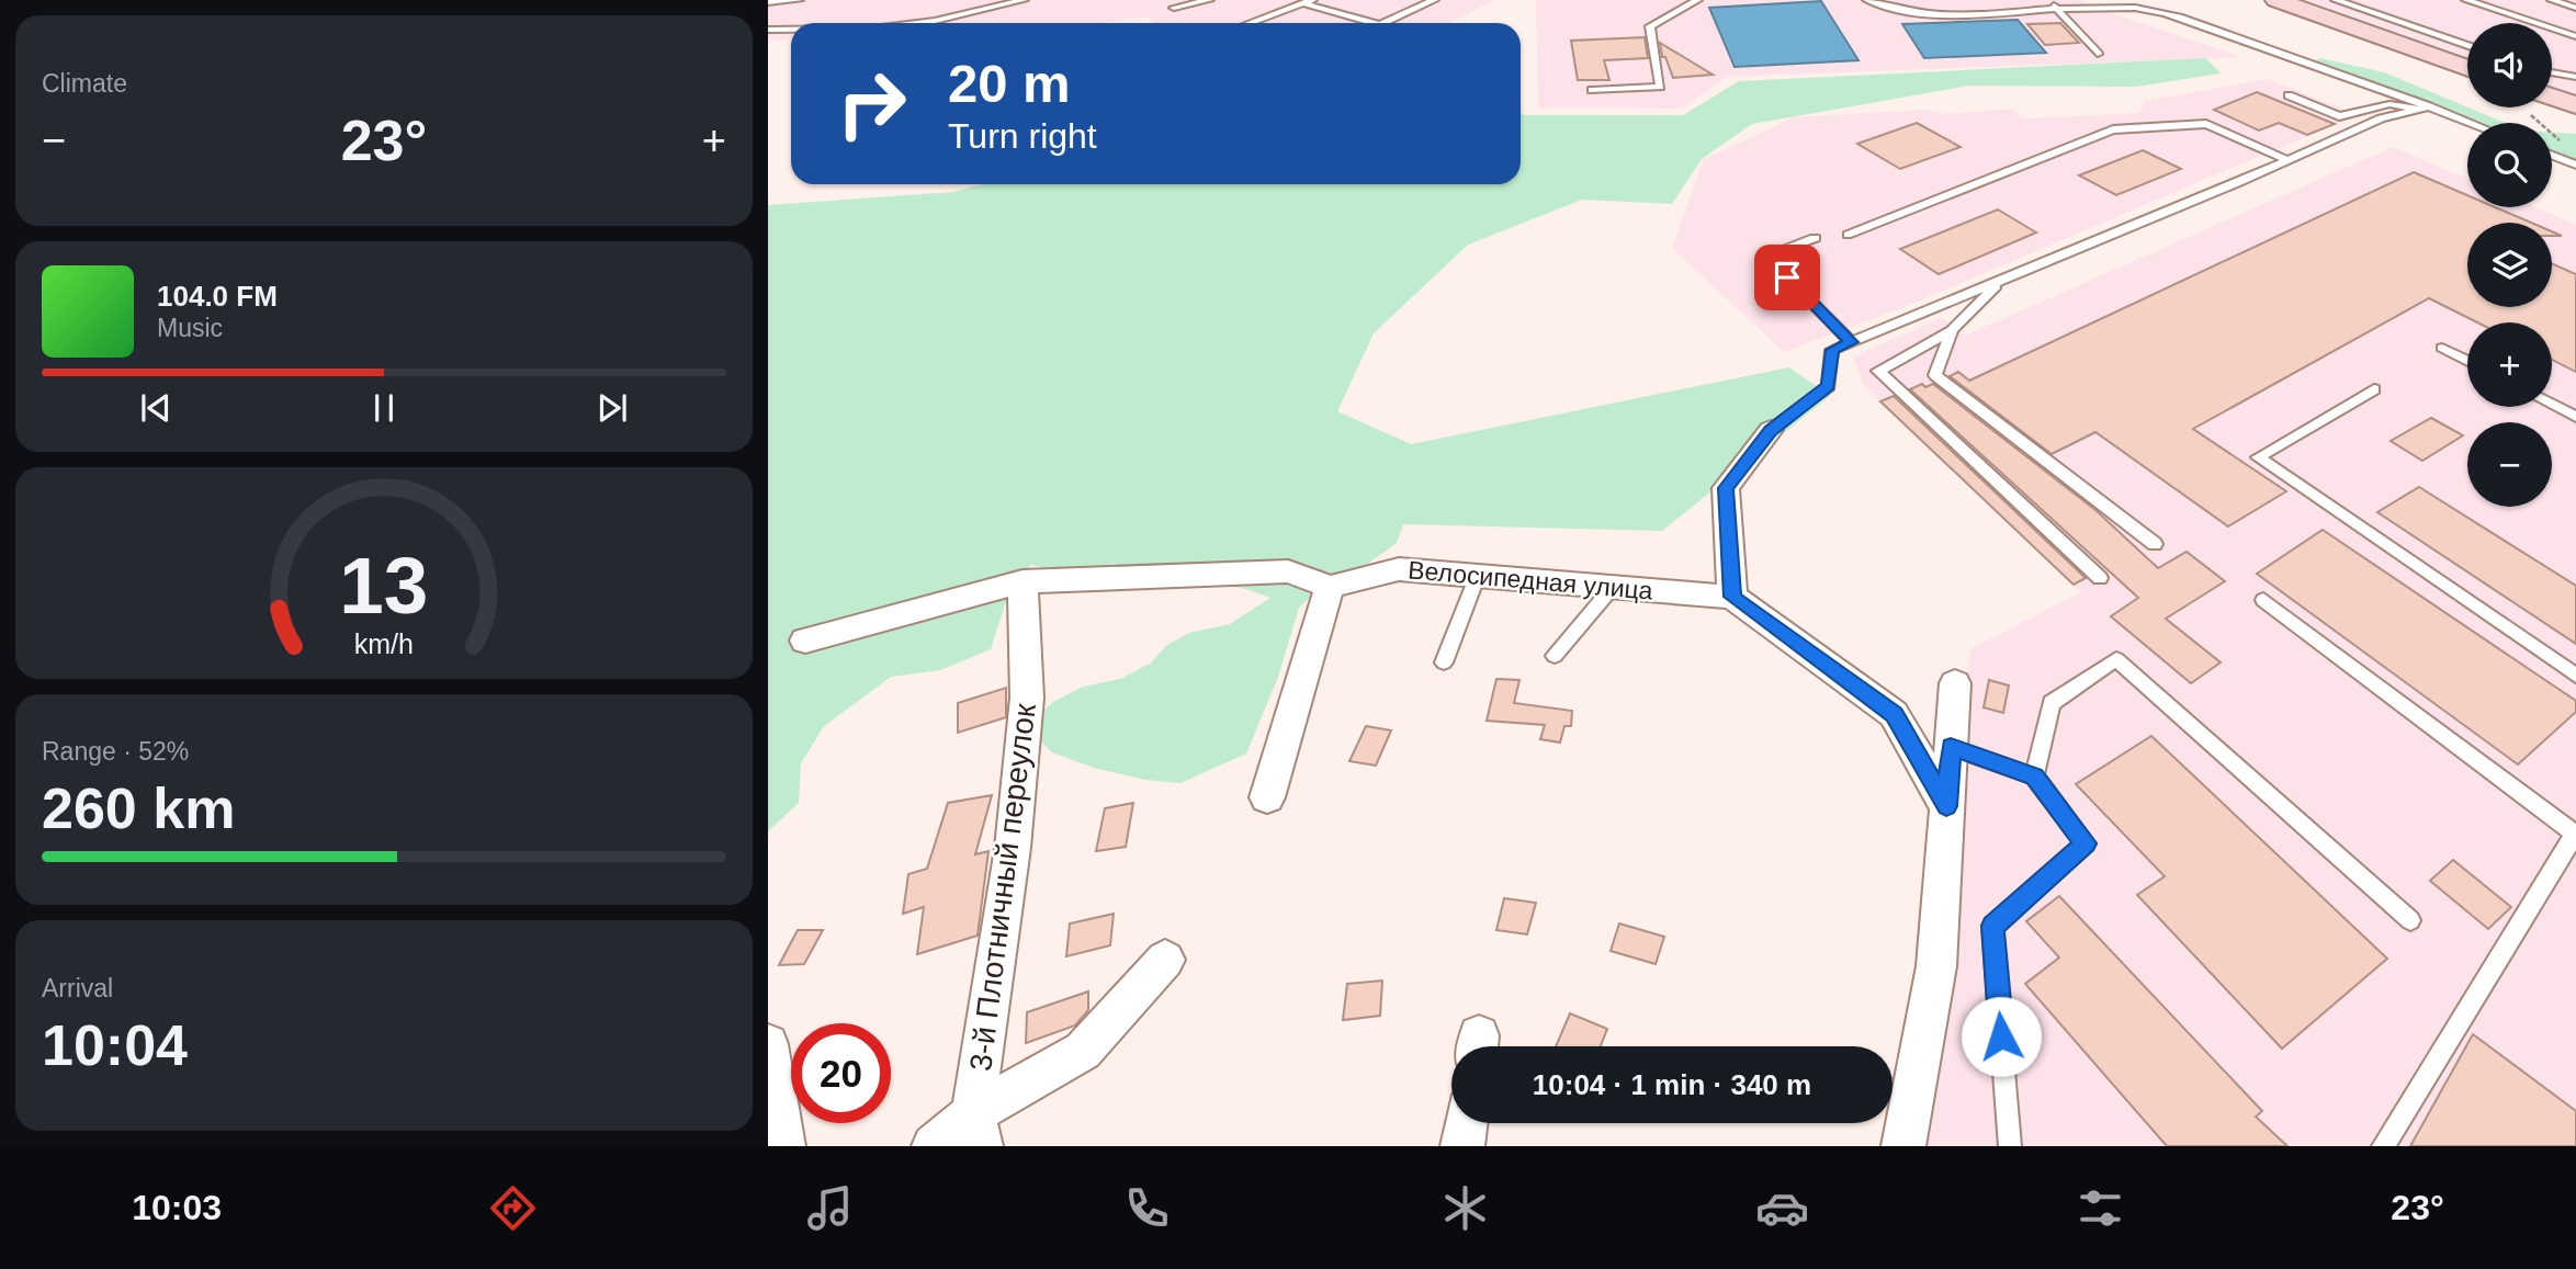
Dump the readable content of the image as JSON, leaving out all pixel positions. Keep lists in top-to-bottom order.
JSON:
{
  "streets": {
    "street": ["Велосипедная улица", "3-й Плотничный переулок"]
  },
  "page": {
    "tile": [
      "Climate",
      ["Range · 52%", "260 km"],
      ["Arrival", "10:04"]
    ],
    "map_buttons": ["+", "−"],
    "turn": ["20 m", "Turn right"],
    "heat": ["−", "23°", "+"],
    "song": ["104.0 FM", "Music"],
    "limit": "20",
    "trip": "10:04 · 1 min · 340 m",
    "tabs": ["10:03", "23°"],
    "gauge": ["13", "km/h"]
  }
}
